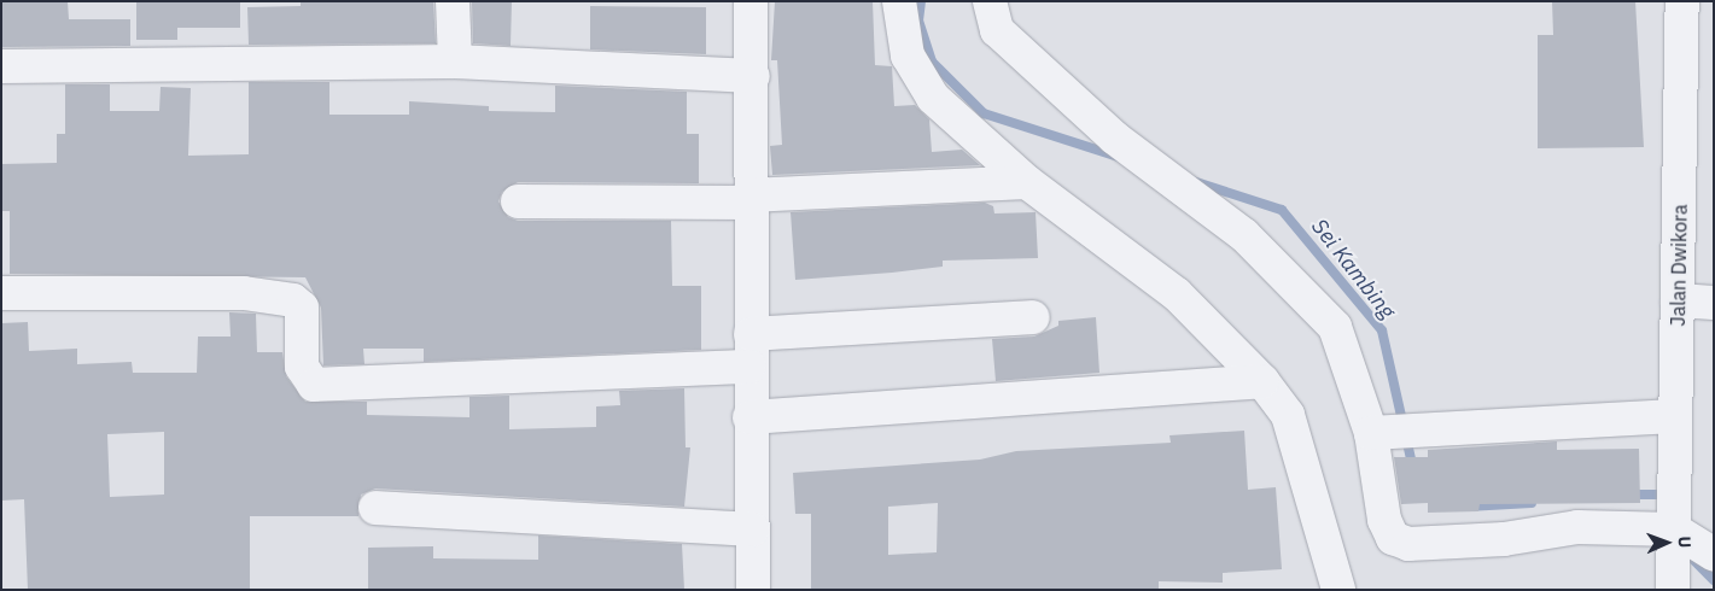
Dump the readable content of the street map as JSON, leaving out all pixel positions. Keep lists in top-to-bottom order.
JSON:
{
  "streets": {
    "street": ["Jalan Dwikora"]
  },
  "water": ["Sei Kambing"],
  "north": "right"
}
